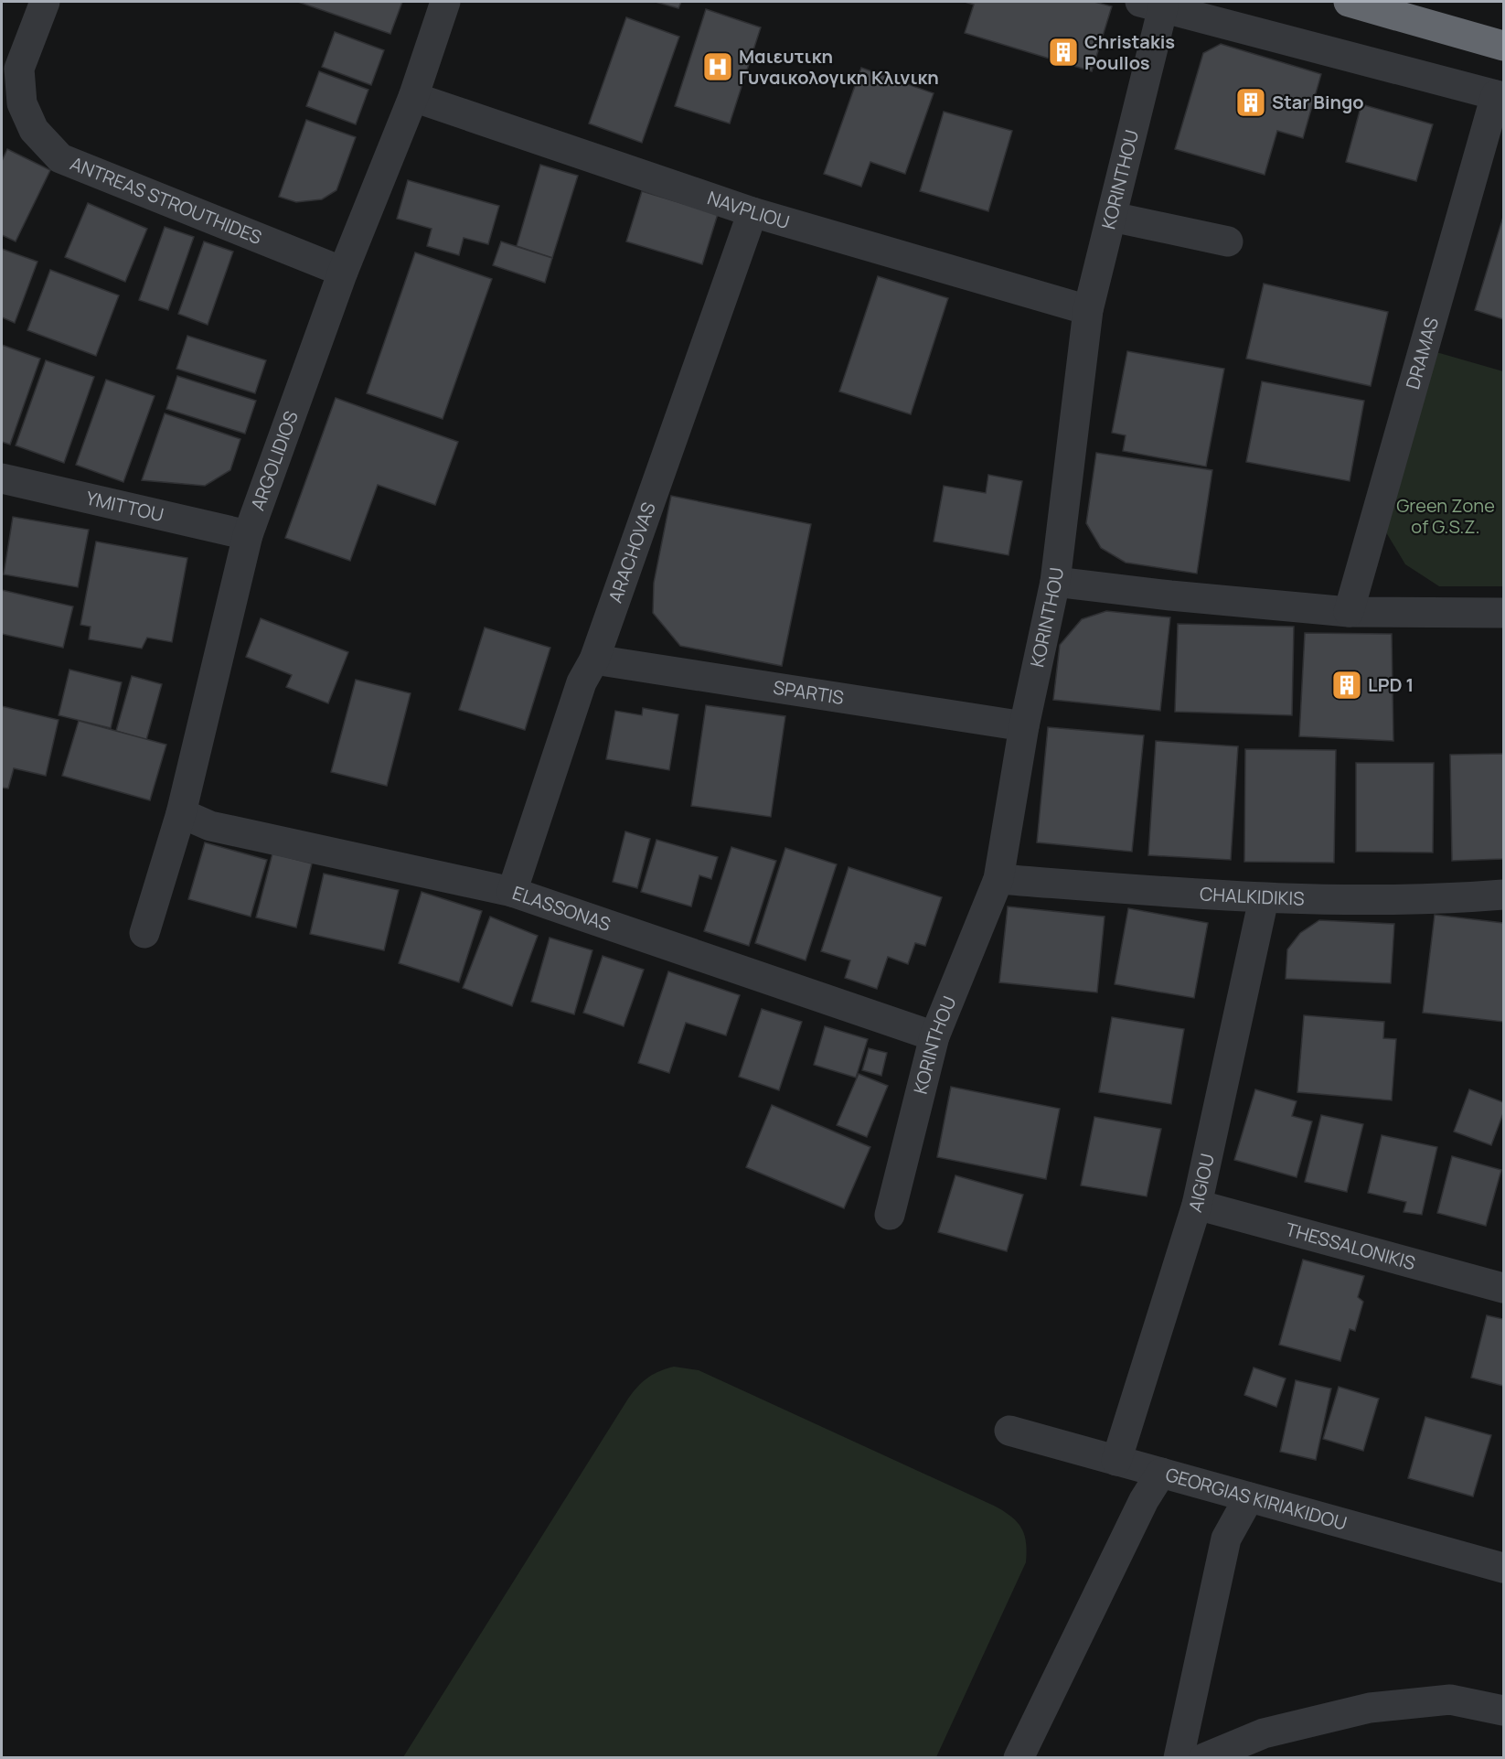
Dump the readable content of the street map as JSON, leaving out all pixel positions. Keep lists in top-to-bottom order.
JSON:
{
  "streets": {
    "street": [
      "KORINTHOU",
      "ANTREAS STROUTHIDES",
      "NAVPLIOU",
      "DRAMAS",
      "ARGOLIDIOS",
      "YMITTOU",
      "ARACHOVAS",
      "SPARTIS",
      "CHALKIDIKIS",
      "ELASSONAS",
      "AIGIOU",
      "THESSALONIKIS",
      "GEORGIAS KIRIAKIDOU"
    ]
  },
  "crossings": [
    ["KORINTHOU", "NAVPLIOU"],
    ["KORINTHOU", "SPARTIS"],
    ["KORINTHOU", "CHALKIDIKIS"],
    ["KORINTHOU", "ELASSONAS"],
    ["ANTREAS STROUTHIDES", "ARGOLIDIOS"],
    ["NAVPLIOU", "ARGOLIDIOS"],
    ["NAVPLIOU", "ARACHOVAS"],
    ["ARGOLIDIOS", "YMITTOU"],
    ["ARGOLIDIOS", "ELASSONAS"],
    ["ARACHOVAS", "SPARTIS"],
    ["ARACHOVAS", "ELASSONAS"],
    ["CHALKIDIKIS", "AIGIOU"],
    ["AIGIOU", "THESSALONIKIS"],
    ["AIGIOU", "GEORGIAS KIRIAKIDOU"]
  ],
  "parks": ["Green Zone of G.S.Z."],
  "places": {
    "building": ["Christakis Poullos", "Star Bingo", "LPD 1"],
    "hospital": ["Μαιευτικη Γυναικολογικη Κλινικη"]
  }
}
